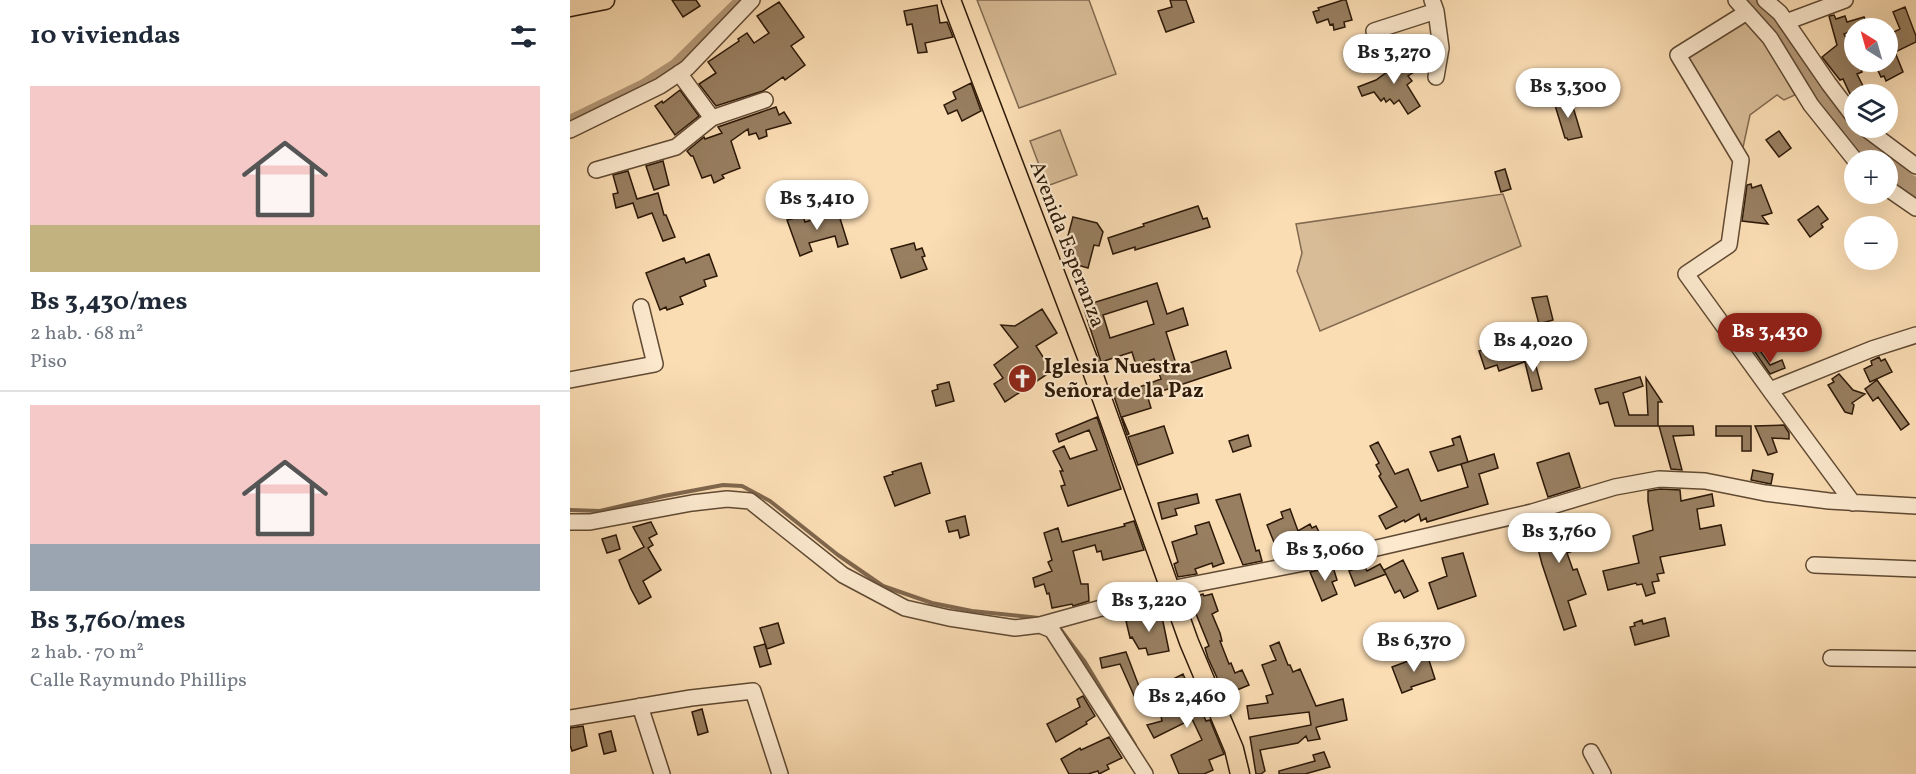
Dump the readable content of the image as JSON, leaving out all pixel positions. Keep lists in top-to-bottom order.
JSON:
{
  "streets": {
    "main road": ["Avenida Esperanza"]
  },
  "places": {
    "church": ["Iglesia Nuestra Señora de la Paz"]
  },
  "north": "top left",
  "page": {
    "heading": "10 viviendas",
    "map_buttons": ["+", "−"],
    "price": [
      "Bs 3,270",
      "Bs 3,300",
      "Bs 3,410",
      "Bs 3,430",
      "Bs 4,020",
      "Bs 3,760",
      "Bs 3,060",
      "Bs 3,220",
      "Bs 6,370",
      "Bs 2,460"
    ],
    "list": [
      {
        "name": "Bs 3,430/mes",
        "note": "2 hab. · 68 m² · Piso"
      },
      {
        "name": "Bs 3,760/mes",
        "note": "2 hab. · 70 m² · Calle Raymundo Phillips"
      }
    ]
  }
}
